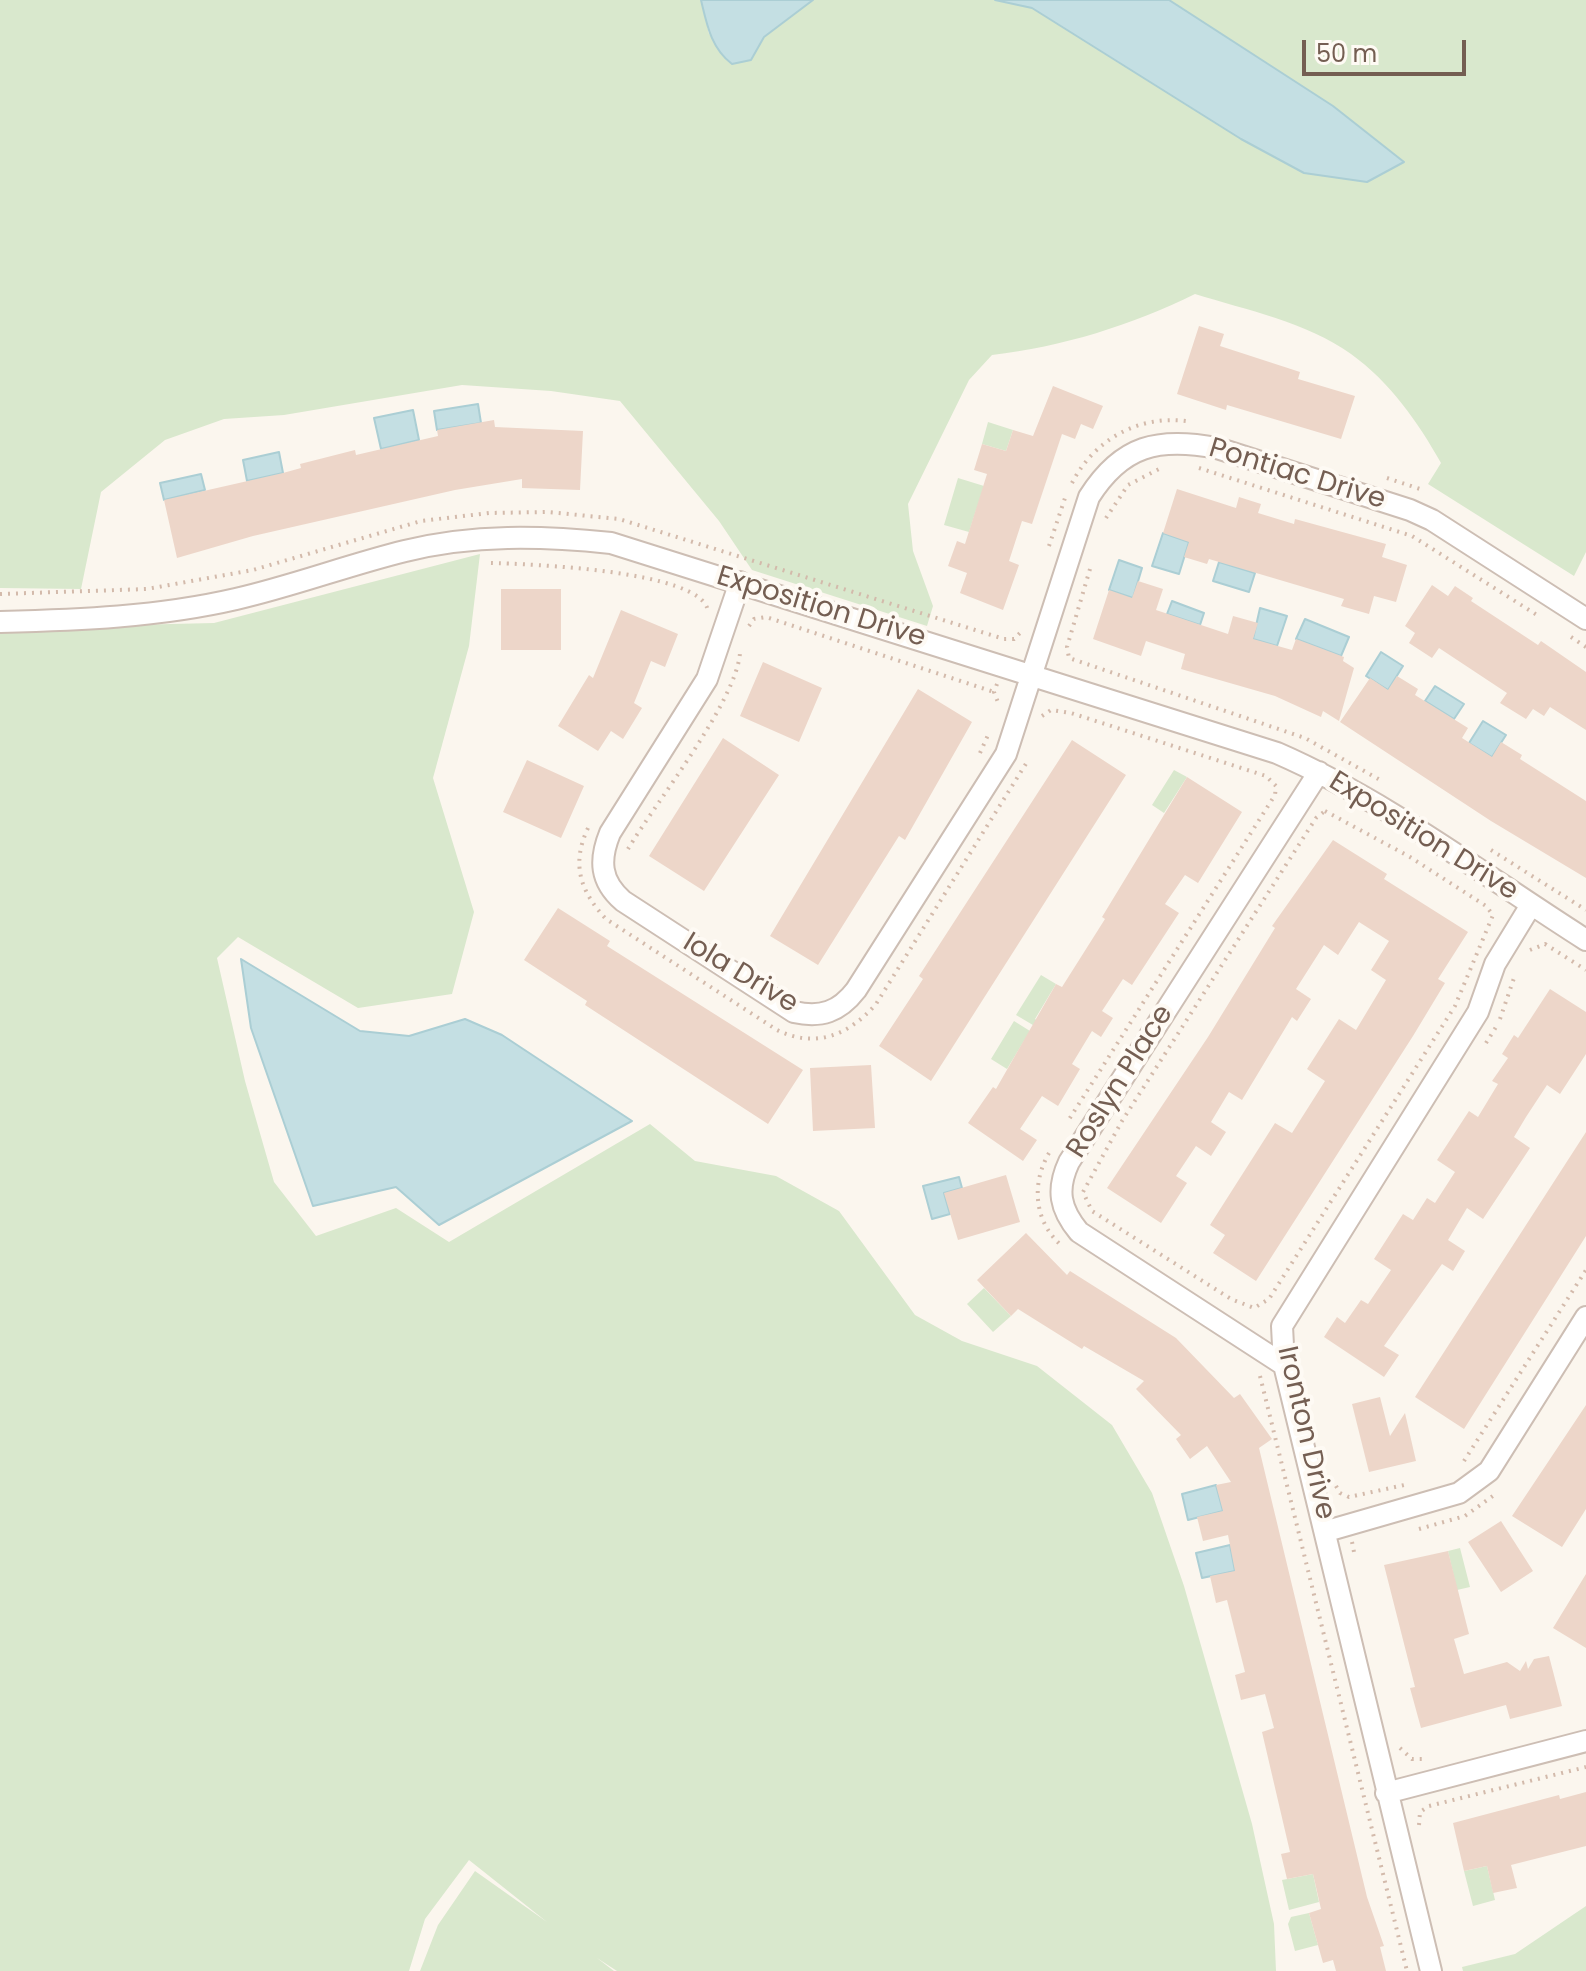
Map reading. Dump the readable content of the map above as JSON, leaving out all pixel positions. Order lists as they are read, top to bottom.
{
  "streets": {
    "street": [
      "Pontiac Drive",
      "Exposition Drive",
      "Iola Drive",
      "Roslyn Place",
      "Ironton Drive"
    ]
  },
  "crossings": [
    ["Pontiac Drive", "Exposition Drive"],
    ["Pontiac Drive", "Iola Drive"],
    ["Exposition Drive", "Iola Drive"],
    ["Exposition Drive", "Roslyn Place"],
    ["Exposition Drive", "Ironton Drive"],
    ["Roslyn Place", "Ironton Drive"]
  ],
  "scale_bar": "50 m"
}
